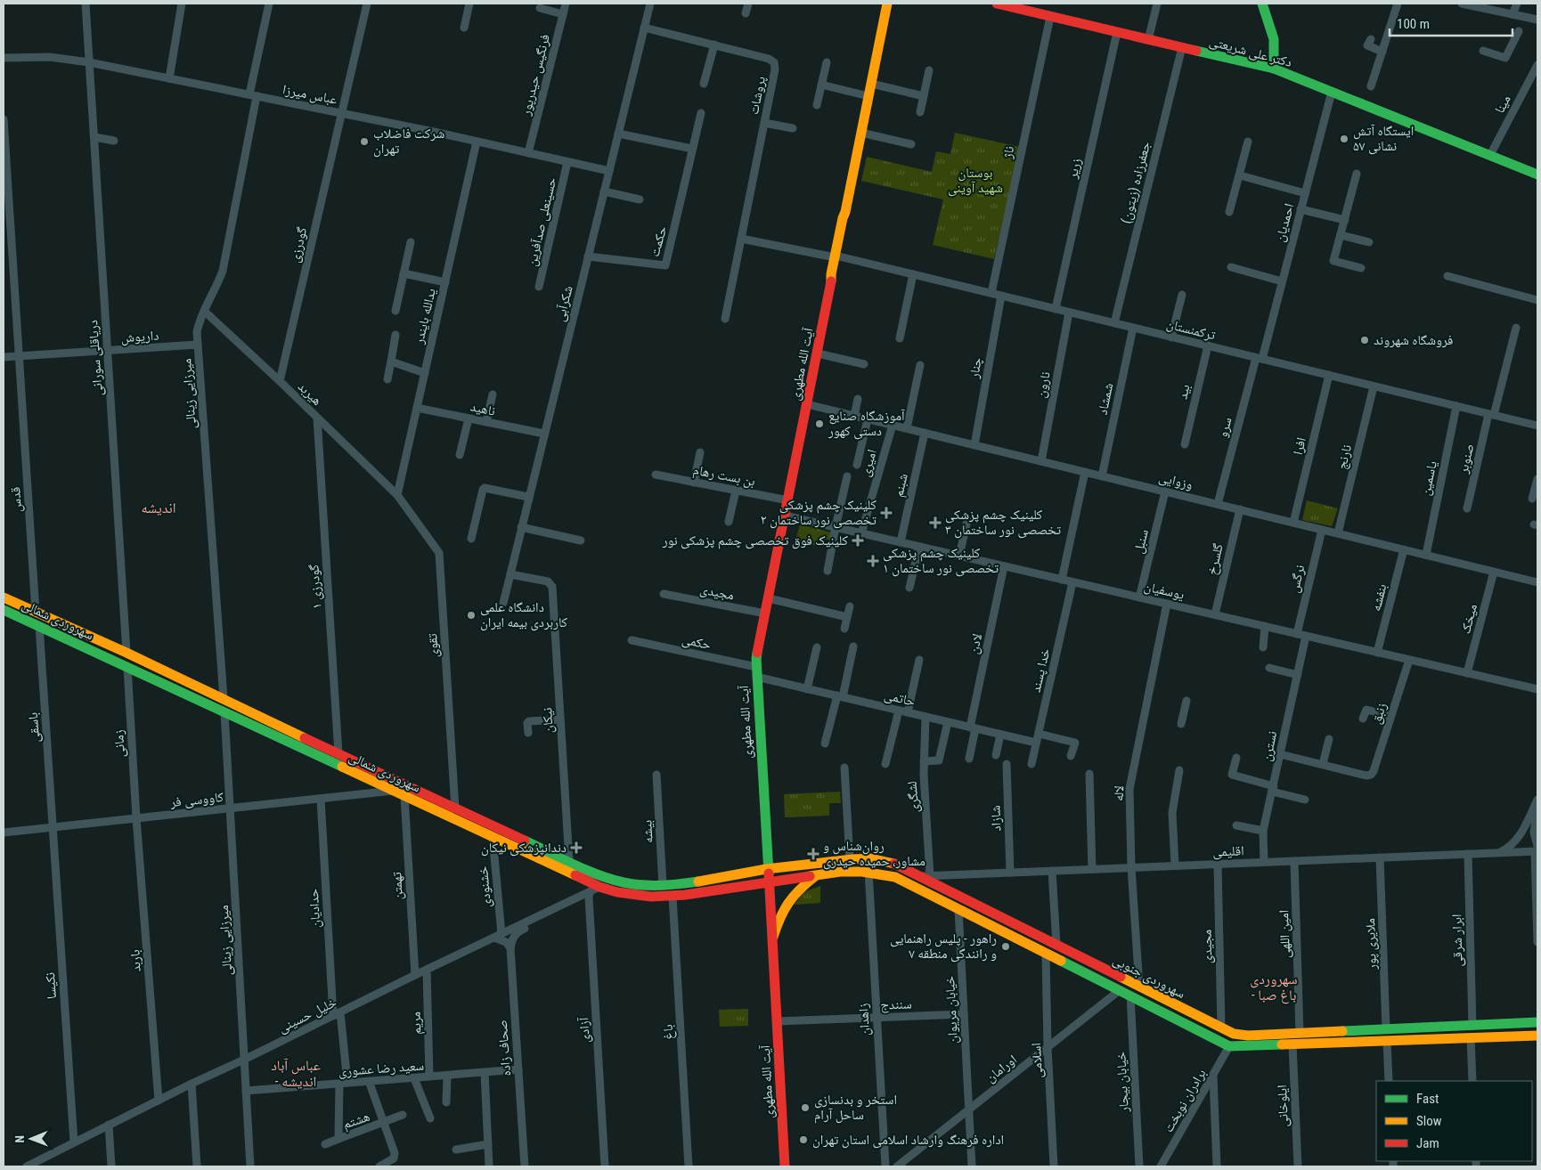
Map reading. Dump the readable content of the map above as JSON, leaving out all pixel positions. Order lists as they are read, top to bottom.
{
  "streets": {
    "main road": [
      "دکتر علی شریعتی",
      "آیت الله مطهری",
      "سهروردی شمالی",
      "سهروردی جنوبی"
    ],
    "street": [
      "فرنگیس حیدرپور",
      "عباس میرزا",
      "پروشات",
      "مینا",
      "ناژ",
      "زریر",
      "جعفرزاده (زیتون)",
      "حسینعلی صدآفرین",
      "احمدیان",
      "حکمت",
      "گودرزی",
      "شکرآبی",
      "یدالله بایندر",
      "ترکمنستان",
      "داریوش",
      "دریاقلی سورانی",
      "چنار",
      "نارون",
      "بید",
      "میرزایی زینالی",
      "هیربد",
      "شمشاد",
      "ناهید",
      "سرو",
      "افرا",
      "نارنج",
      "صنوبر",
      "امیری",
      "بن بست رهام",
      "یاسمین",
      "وزوایی",
      "شبنم",
      "قدس",
      "سنبل",
      "گلسرخ",
      "نرگس",
      "گودرزی ۱",
      "یوسفیان",
      "مجیدی",
      "بنفشه",
      "میخک",
      "حکمی",
      "لادن",
      "تقوی",
      "خدا پسند",
      "حاتمی",
      "زنبق",
      "نیکان",
      "باسقی",
      "زمانی",
      "نسترن",
      "لاله",
      "لشگری",
      "کاووسی فر",
      "شازاد",
      "بیشه",
      "اقلیمی",
      "تهمتن",
      "خشنودی",
      "حدادیان",
      "امین اللهی",
      "ابرار شرقی",
      "ملایری پور",
      "باربد",
      "نکیسا",
      "سنندج",
      "خیابان مریوان",
      "خلیل حسینی",
      "زاهدان",
      "مریم",
      "آزادی",
      "باغ",
      "صحاف زاده",
      "اسلامی",
      "سعید رضا عشوری",
      "اورامان",
      "خیابان بیجار",
      "برادران نوبخت",
      "ایلوخانی",
      "هشتم"
    ]
  },
  "crossings": [
    ["دکتر علی شریعتی", "مینا"],
    ["دکتر علی شریعتی", "ناژ"],
    ["دکتر علی شریعتی", "زریر"],
    ["دکتر علی شریعتی", "جعفرزاده (زیتون)"],
    ["دکتر علی شریعتی", "احمدیان"],
    ["فرنگیس حیدرپور", "عباس میرزا"],
    ["عباس میرزا", "حسینعلی صدآفرین"],
    ["عباس میرزا", "گودرزی"],
    ["عباس میرزا", "شکرآبی"],
    ["عباس میرزا", "یدالله بایندر"],
    ["عباس میرزا", "دریاقلی سورانی"],
    ["عباس میرزا", "میرزایی زینالی"],
    ["پروشات", "شکرآبی"],
    ["ناژ", "ترکمنستان"],
    ["زریر", "ترکمنستان"],
    ["جعفرزاده (زیتون)", "ترکمنستان"],
    ["احمدیان", "ترکمنستان"],
    ["احمدیان", "سرو"],
    ["حکمت", "شکرآبی"],
    ["گودرزی", "هیربد"],
    ["شکرآبی", "ناهید"],
    ["شکرآبی", "نیکان"],
    ["یدالله بایندر", "هیربد"],
    ["یدالله بایندر", "ناهید"],
    ["یدالله بایندر", "تقوی"],
    ["ترکمنستان", "آیت الله مطهری"],
    ["ترکمنستان", "چنار"],
    ["ترکمنستان", "نارون"],
    ["ترکمنستان", "بید"],
    ["ترکمنستان", "شمشاد"],
    ["ترکمنستان", "سرو"],
    ["ترکمنستان", "افرا"],
    ["ترکمنستان", "نارنج"],
    ["ترکمنستان", "صنوبر"],
    ["ترکمنستان", "یاسمین"],
    ["داریوش", "دریاقلی سورانی"],
    ["داریوش", "میرزایی زینالی"],
    ["داریوش", "قدس"],
    ["دریاقلی سورانی", "سهروردی شمالی"],
    ["آیت الله مطهری", "بن بست رهام"],
    ["آیت الله مطهری", "وزوایی"],
    ["آیت الله مطهری", "یوسفیان"],
    ["آیت الله مطهری", "مجیدی"],
    ["آیت الله مطهری", "سهروردی شمالی"],
    ["آیت الله مطهری", "حکمی"],
    ["آیت الله مطهری", "حاتمی"],
    ["آیت الله مطهری", "سهروردی جنوبی"],
    ["آیت الله مطهری", "سنندج"],
    ["چنار", "وزوایی"],
    ["نارون", "وزوایی"],
    ["میرزایی زینالی", "هیربد"],
    ["میرزایی زینالی", "سهروردی شمالی"],
    ["میرزایی زینالی", "کاووسی فر"],
    ["میرزایی زینالی", "خلیل حسینی"],
    ["میرزایی زینالی", "سعید رضا عشوری"],
    ["هیربد", "گودرزی ۱"],
    ["هیربد", "تقوی"],
    ["شمشاد", "وزوایی"],
    ["سرو", "وزوایی"],
    ["افرا", "وزوایی"],
    ["نارنج", "وزوایی"],
    ["امیری", "وزوایی"],
    ["امیری", "یوسفیان"],
    ["یاسمین", "وزوایی"],
    ["وزوایی", "شبنم"],
    ["وزوایی", "سنبل"],
    ["وزوایی", "گلسرخ"],
    ["وزوایی", "نرگس"],
    ["وزوایی", "بنفشه"],
    ["وزوایی", "میخک"],
    ["شبنم", "یوسفیان"],
    ["قدس", "سهروردی شمالی"],
    ["سنبل", "یوسفیان"],
    ["گلسرخ", "یوسفیان"],
    ["نرگس", "یوسفیان"],
    ["گودرزی ۱", "سهروردی شمالی"],
    ["یوسفیان", "بنفشه"],
    ["یوسفیان", "میخک"],
    ["یوسفیان", "لادن"],
    ["یوسفیان", "خدا پسند"],
    ["یوسفیان", "زنبق"],
    ["یوسفیان", "نسترن"],
    ["یوسفیان", "لاله"],
    ["مجیدی", "اقلیمی"],
    ["مجیدی", "سهروردی جنوبی"],
    ["سهروردی شمالی", "تقوی"],
    ["سهروردی شمالی", "نیکان"],
    ["سهروردی شمالی", "باسقی"],
    ["سهروردی شمالی", "زمانی"],
    ["سهروردی شمالی", "کاووسی فر"],
    ["سهروردی شمالی", "بیشه"],
    ["سهروردی شمالی", "تهمتن"],
    ["سهروردی شمالی", "خشنودی"],
    ["سهروردی شمالی", "سهروردی جنوبی"],
    ["سهروردی شمالی", "خلیل حسینی"],
    ["سهروردی شمالی", "آزادی"],
    ["سهروردی شمالی", "باغ"],
    ["حکمی", "حاتمی"],
    ["لادن", "حاتمی"],
    ["خدا پسند", "حاتمی"],
    ["حاتمی", "لشگری"],
    ["باسقی", "کاووسی فر"],
    ["باسقی", "نکیسا"],
    ["زمانی", "کاووسی فر"],
    ["زمانی", "باربد"],
    ["نسترن", "اقلیمی"],
    ["لاله", "اقلیمی"],
    ["لاله", "سهروردی جنوبی"],
    ["لشگری", "اقلیمی"],
    ["لشگری", "سهروردی جنوبی"],
    ["کاووسی فر", "حدادیان"],
    ["کاووسی فر", "باربد"],
    ["کاووسی فر", "نکیسا"],
    ["شازاد", "اقلیمی"],
    ["اقلیمی", "امین اللهی"],
    ["اقلیمی", "ابرار شرقی"],
    ["اقلیمی", "ملایری پور"],
    ["اقلیمی", "سهروردی جنوبی"],
    ["تهمتن", "خلیل حسینی"],
    ["خشنودی", "خلیل حسینی"],
    ["حدادیان", "خلیل حسینی"],
    ["حدادیان", "سعید رضا عشوری"],
    ["حدادیان", "هشتم"],
    ["امین اللهی", "سهروردی جنوبی"],
    ["ابرار شرقی", "سهروردی جنوبی"],
    ["ملایری پور", "سهروردی جنوبی"],
    ["باربد", "خلیل حسینی"],
    ["سهروردی جنوبی", "خیابان مریوان"],
    ["سهروردی جنوبی", "زاهدان"],
    ["سهروردی جنوبی", "اسلامی"],
    ["سهروردی جنوبی", "اورامان"],
    ["سهروردی جنوبی", "خیابان بیجار"],
    ["سهروردی جنوبی", "برادران نوبخت"],
    ["سهروردی جنوبی", "ایلوخانی"],
    ["نکیسا", "خلیل حسینی"],
    ["سنندج", "خیابان مریوان"],
    ["سنندج", "زاهدان"],
    ["خیابان مریوان", "اورامان"],
    ["خلیل حسینی", "مریم"],
    ["خلیل حسینی", "آزادی"],
    ["مریم", "سعید رضا عشوری"],
    ["صحاف زاده", "سعید رضا عشوری"],
    ["اسلامی", "اورامان"],
    ["سعید رضا عشوری", "هشتم"]
  ],
  "districts": ["اندیشه", "سهروردی - باغ صبا", "عباس آباد - اندیشه"],
  "parks": ["بوستان شهید آوینی"],
  "places": {
    "other": [
      "ایستگاه آتش نشانی ۵۷",
      "شرکت فاضلاب تهران",
      "فروشگاه شهروند",
      "آموزشگاه صنایع دستی کهور",
      "دانشگاه علمی کاربردی بیمه ایران",
      "راهور - پلیس راهنمایی و رانندگی منطقه ۷",
      "استخر و بدنسازی ساحل آرام",
      "اداره فرهنگ وارشاد اسلامی استان تهران"
    ],
    "health": [
      "کلینیک چشم پزشکی تخصصی نور ساختمان ۲",
      "کلینیک چشم پزشکی تخصصی نور ساختمان ۳",
      "کلینیک فوق تخصصی چشم پزشکی نور",
      "کلینیک چشم پزشکی تخصصی نور ساختمان ۱",
      "دندانپزشکی نیکان",
      "روان‌شناس و مشاور، حمیده حیدری"
    ]
  },
  "legend": ["Fast", "Slow", "Jam"],
  "scale_bar": "100 m",
  "north": "left"
}
